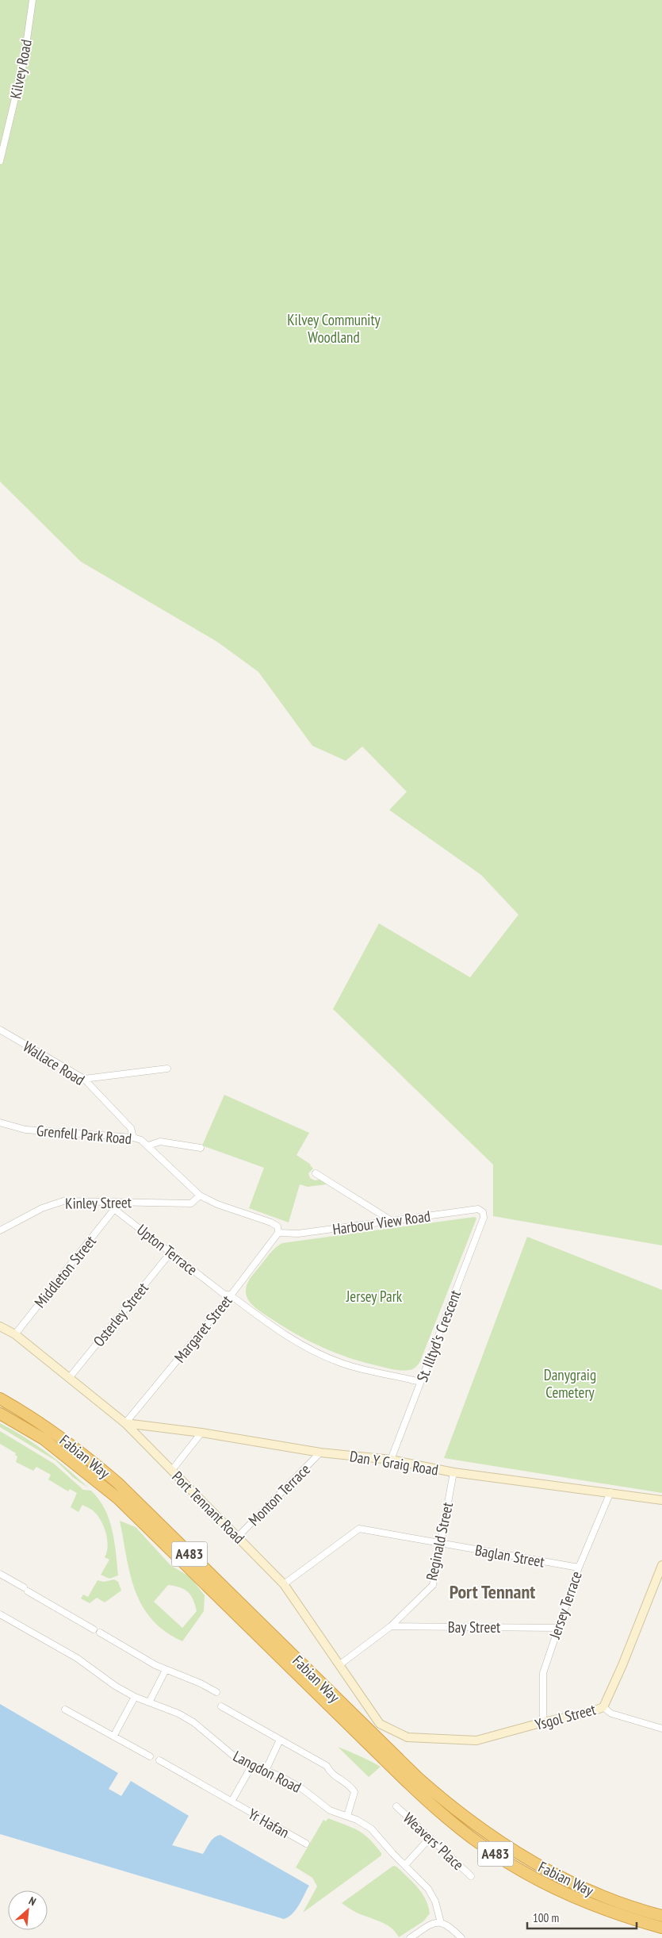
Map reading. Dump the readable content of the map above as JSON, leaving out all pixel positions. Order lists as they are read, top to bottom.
{
  "streets": {
    "highway": ["Fabian Way", "A483"],
    "street": [
      "Kilvey Road",
      "Wallace Road",
      "Grenfell Park Road",
      "Kinley Street",
      "Harbour View Road",
      "Upton Terrace",
      "Middleton Street",
      "Osterley Street",
      "Margaret Street",
      "St. Illtyd's Crescent",
      "Dan Y Graig Road",
      "Monton Terrace",
      "Port Tennant Road",
      "Reginald Street",
      "Baglan Street",
      "Jersey Terrace",
      "Bay Street",
      "Ysgol Street",
      "Langdon Road",
      "Yr Hafan",
      "Weavers' Place"
    ]
  },
  "crossings": [
    ["Wallace Road", "Grenfell Park Road"],
    ["Grenfell Park Road", "Kinley Street"],
    ["Grenfell Park Road", "Harbour View Road"],
    ["Grenfell Park Road", "Margaret Street"],
    ["Kinley Street", "Upton Terrace"],
    ["Harbour View Road", "Margaret Street"],
    ["Harbour View Road", "St. Illtyd's Crescent"],
    ["Upton Terrace", "Middleton Street"],
    ["Upton Terrace", "Osterley Street"],
    ["Upton Terrace", "Margaret Street"],
    ["Upton Terrace", "St. Illtyd's Crescent"],
    ["Middleton Street", "Port Tennant Road"],
    ["Osterley Street", "Port Tennant Road"],
    ["Margaret Street", "Dan Y Graig Road"],
    ["Margaret Street", "Port Tennant Road"],
    ["St. Illtyd's Crescent", "Dan Y Graig Road"],
    ["Dan Y Graig Road", "Monton Terrace"],
    ["Dan Y Graig Road", "Port Tennant Road"],
    ["Dan Y Graig Road", "Reginald Street"],
    ["Dan Y Graig Road", "Jersey Terrace"],
    ["Monton Terrace", "Port Tennant Road"],
    ["Port Tennant Road", "Reginald Street"],
    ["Port Tennant Road", "Baglan Street"],
    ["Port Tennant Road", "Ysgol Street"],
    ["Reginald Street", "Baglan Street"],
    ["Reginald Street", "Bay Street"],
    ["Baglan Street", "Jersey Terrace"],
    ["Jersey Terrace", "Bay Street"],
    ["Jersey Terrace", "Ysgol Street"],
    ["Langdon Road", "Yr Hafan"]
  ],
  "districts": ["Port Tennant"],
  "parks": ["Kilvey Community Woodland", "Jersey Park", "Danygraig Cemetery"],
  "scale_bar": "100 m",
  "north": "top right"
}
